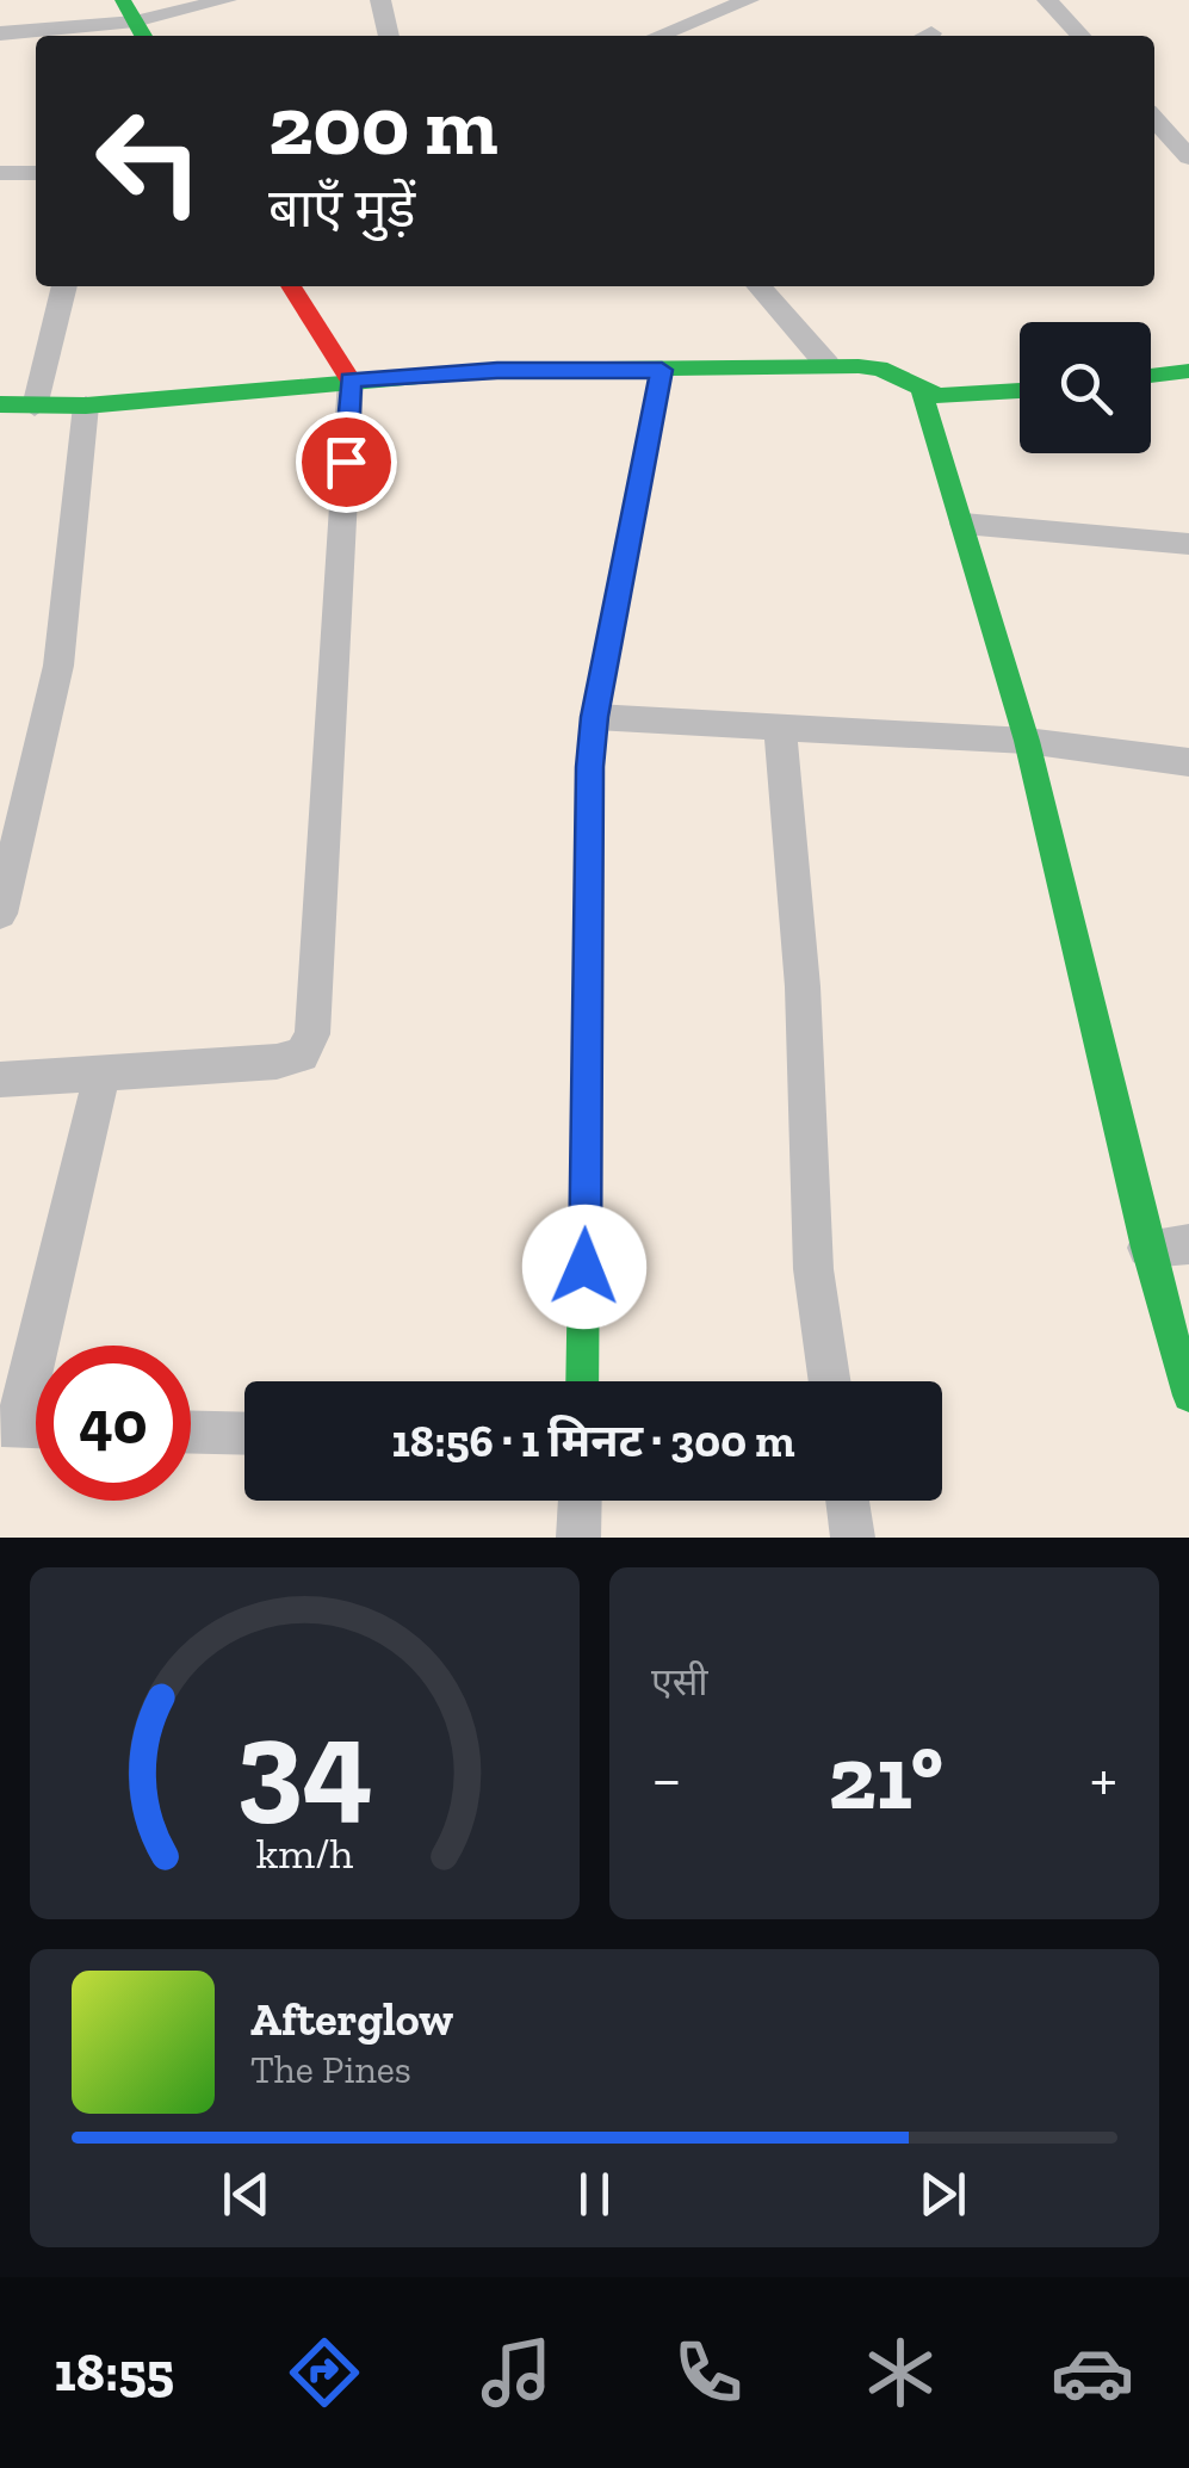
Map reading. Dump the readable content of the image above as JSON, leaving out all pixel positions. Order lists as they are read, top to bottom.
{
  "page": {
    "turn": ["200 m", "बाएँ मुड़ें"],
    "limit": "40",
    "trip": "18:56 · 1 मिनट · 300 m",
    "tile": "एसी",
    "heat": ["−", "21°", "+"],
    "song": ["Afterglow", "The Pines"],
    "tabs": "18:55",
    "gauge": ["34", "km/h"]
  }
}
